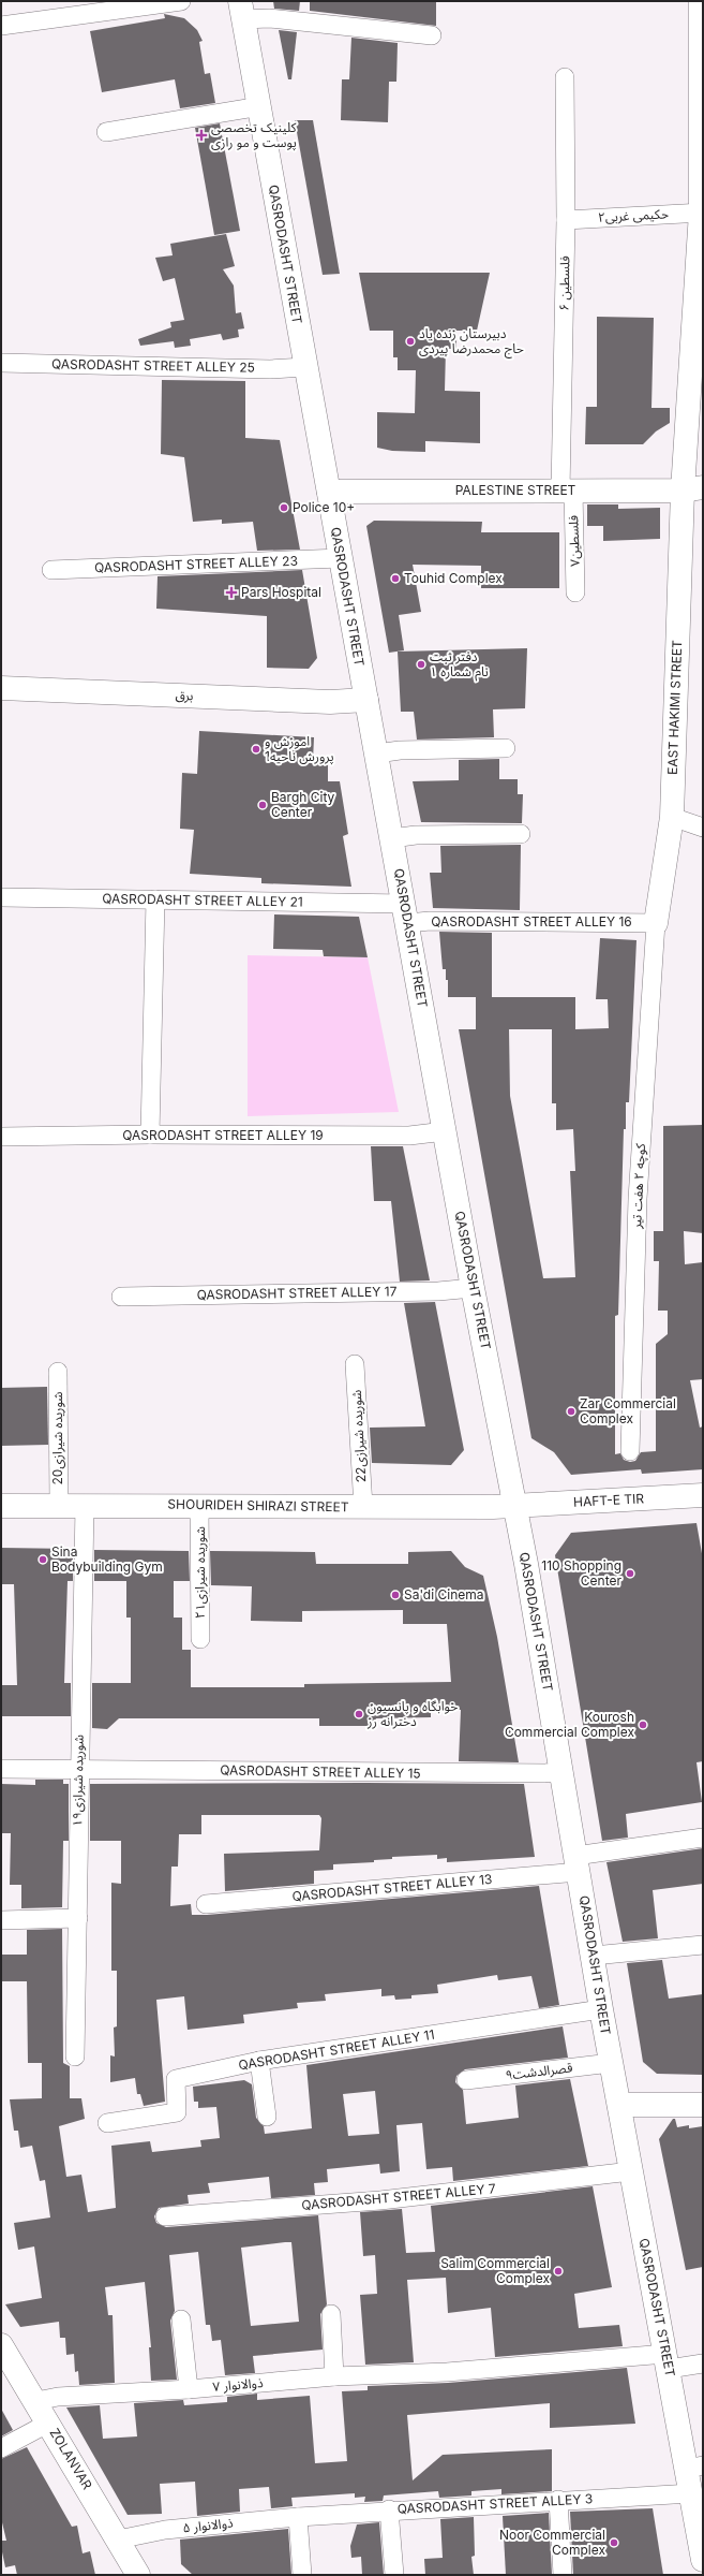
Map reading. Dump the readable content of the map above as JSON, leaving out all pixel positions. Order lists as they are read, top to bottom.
{
  "streets": {
    "main road": [
      "QASRODASHT STREET",
      "PALESTINE STREET",
      "برق",
      "EAST HAKIMI STREET",
      "HAFT-E TIR",
      "SHOURIDEH SHIRAZI STREET",
      "ZOLANVAR"
    ],
    "street": [
      "حکیمی غربی۲",
      "فلسطین ۶",
      "QASRODASHT STREET ALLEY 25",
      "۷فلسطین",
      "QASRODASHT STREET ALLEY 23",
      "QASRODASHT STREET ALLEY 21",
      "QASRODASHT STREET ALLEY 16",
      "QASRODASHT STREET ALLEY 19",
      "کوچه ۲ هفت تیر",
      "QASRODASHT STREET ALLEY 17",
      "22شوریده شیرازی",
      "20شوریده شیرازی",
      "شوریده شیرازی۲۱",
      "QASRODASHT STREET ALLEY 15",
      "شوریده شیرازی۱۹",
      "QASRODASHT STREET ALLEY 13",
      "QASRODASHT STREET ALLEY 11",
      "قصرالدشت۹",
      "QASRODASHT STREET ALLEY 7",
      "ذوالانوار ۷",
      "QASRODASHT STREET ALLEY 3",
      "ذوالانوار ۵"
    ]
  },
  "crossings": [
    ["حکیمی غربی۲", "فلسطین ۶"],
    ["حکیمی غربی۲", "EAST HAKIMI STREET"],
    ["QASRODASHT STREET", "QASRODASHT STREET ALLEY 25"],
    ["QASRODASHT STREET", "PALESTINE STREET"],
    ["QASRODASHT STREET", "QASRODASHT STREET ALLEY 23"],
    ["QASRODASHT STREET", "برق"],
    ["QASRODASHT STREET", "QASRODASHT STREET ALLEY 21"],
    ["QASRODASHT STREET", "QASRODASHT STREET ALLEY 16"],
    ["QASRODASHT STREET", "QASRODASHT STREET ALLEY 19"],
    ["QASRODASHT STREET", "QASRODASHT STREET ALLEY 17"],
    ["QASRODASHT STREET", "HAFT-E TIR"],
    ["QASRODASHT STREET", "SHOURIDEH SHIRAZI STREET"],
    ["QASRODASHT STREET", "QASRODASHT STREET ALLEY 15"],
    ["QASRODASHT STREET", "QASRODASHT STREET ALLEY 13"],
    ["QASRODASHT STREET", "QASRODASHT STREET ALLEY 11"],
    ["QASRODASHT STREET", "قصرالدشت۹"],
    ["QASRODASHT STREET", "QASRODASHT STREET ALLEY 7"],
    ["QASRODASHT STREET", "ذوالانوار ۷"],
    ["QASRODASHT STREET", "QASRODASHT STREET ALLEY 3"],
    ["فلسطین ۶", "PALESTINE STREET"],
    ["فلسطین ۶", "۷فلسطین"],
    ["PALESTINE STREET", "۷فلسطین"],
    ["PALESTINE STREET", "EAST HAKIMI STREET"],
    ["EAST HAKIMI STREET", "QASRODASHT STREET ALLEY 16"],
    ["EAST HAKIMI STREET", "کوچه ۲ هفت تیر"],
    ["QASRODASHT STREET ALLEY 21", "QASRODASHT STREET ALLEY 16"],
    ["QASRODASHT STREET ALLEY 16", "کوچه ۲ هفت تیر"],
    ["22شوریده شیرازی", "SHOURIDEH SHIRAZI STREET"],
    ["20شوریده شیرازی", "SHOURIDEH SHIRAZI STREET"],
    ["HAFT-E TIR", "SHOURIDEH SHIRAZI STREET"],
    ["SHOURIDEH SHIRAZI STREET", "شوریده شیرازی۲۱"],
    ["SHOURIDEH SHIRAZI STREET", "شوریده شیرازی۱۹"],
    ["QASRODASHT STREET ALLEY 15", "شوریده شیرازی۱۹"],
    ["ذوالانوار ۷", "ZOLANVAR"],
    ["ZOLANVAR", "ذوالانوار ۵"],
    ["QASRODASHT STREET ALLEY 3", "ذوالانوار ۵"]
  ],
  "places": {
    "health": ["کلینیک تخصصی پوست و مو رازی", "Pars Hospital"],
    "other": [
      "دبیرستان زنده یاد حاج محمدرضا پیردی",
      "Police 10+",
      "Touhid Complex",
      "دفتر ثبت نام شماره ١",
      "اموزش و پرورش ناحیه1",
      "Bargh City Center",
      "Zar Commercial Complex",
      "Sina Bodybuilding Gym",
      "110 Shopping Center",
      "Sa'di Cinema",
      "خوابگاه و پانسیون دخترانه رز",
      "Kourosh Commercial Complex",
      "Salim Commercial Complex",
      "Noor Commercial Complex"
    ]
  }
}
